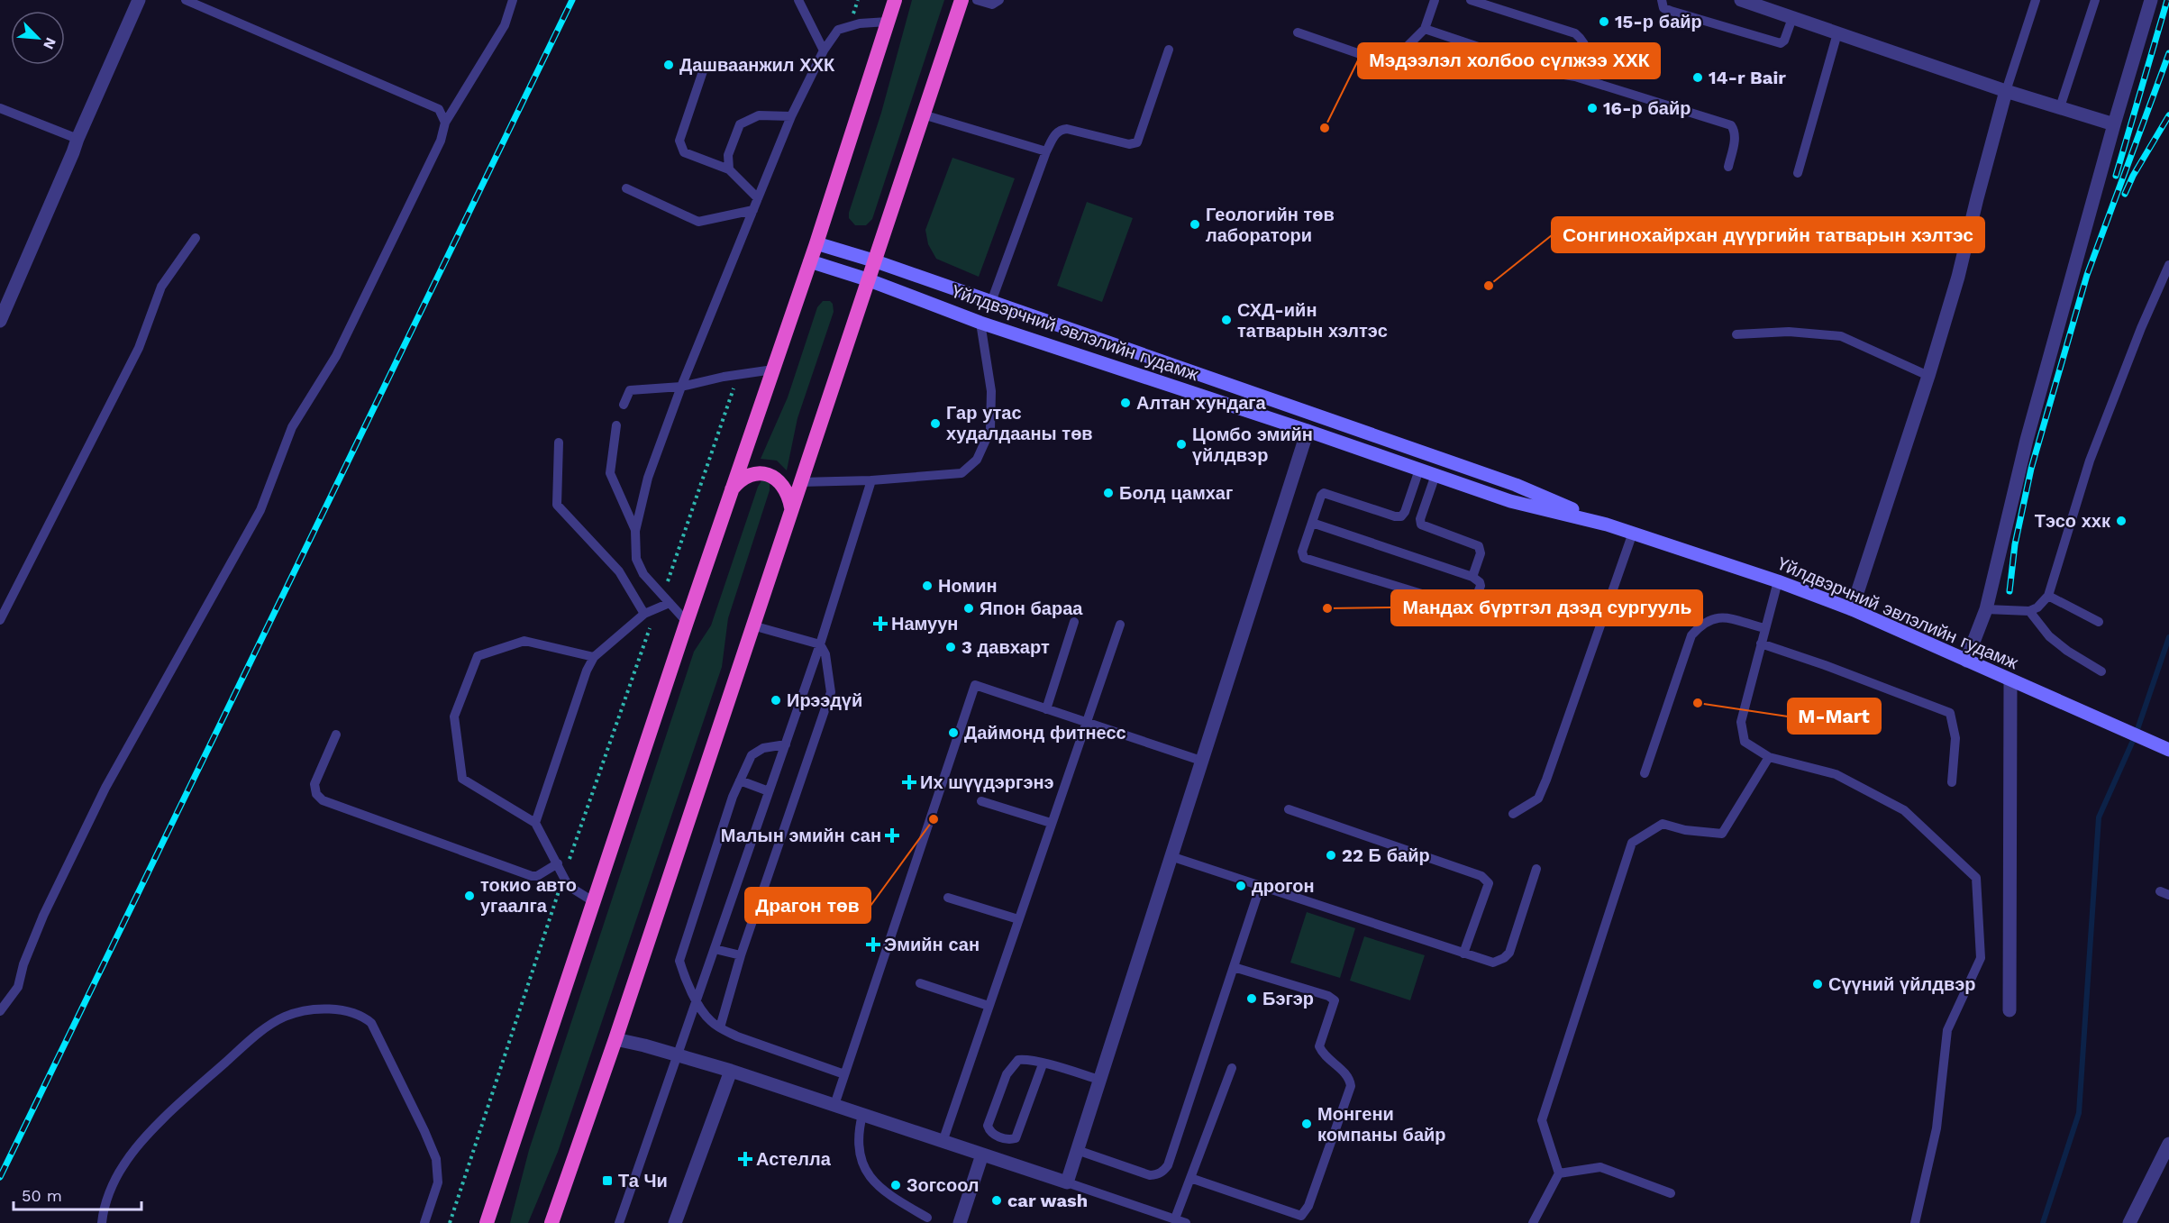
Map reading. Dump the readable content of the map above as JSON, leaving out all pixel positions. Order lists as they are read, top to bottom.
{
  "streets": {
    "main road": ["Үйлдвэрчний эвлэлийн гудамж"]
  },
  "places": {
    "other": [
      "15-р байр",
      "Дашваанжил ХХК",
      "14-r Bair",
      "16-р байр",
      "Мэдээлэл холбоо сүлжээ ХХК",
      "Геологийн төв лаборатори",
      "Сонгинохайрхан дүүргийн татварын хэлтэс",
      "СХД-ийн татварын хэлтэс",
      "Алтан хундага",
      "Гар утас худалдааны төв",
      "Цомбо эмийн үйлдвэр",
      "Болд цамхаг",
      "Тэсо ххк",
      "Номин",
      "Япон бараа",
      "Мандах бүртгэл дээд сургууль",
      "3 давхарт",
      "Ирээдүй",
      "M-Mart",
      "Даймонд фитнесс",
      "Драгон төв",
      "22 Б байр",
      "дрогон",
      "токио авто угаалга",
      "Сүүний үйлдвэр",
      "Бэгэр",
      "Монгени компаны байр",
      "Зогсоол",
      "car wash"
    ],
    "health": [
      "Намуун",
      "Их шүүдэргэнэ",
      "Малын эмийн сан",
      "Эмийн сан",
      "Астелла"
    ],
    "transit": ["Та Чи"]
  },
  "scale_bar": "50 m",
  "north": "bottom right"
}
